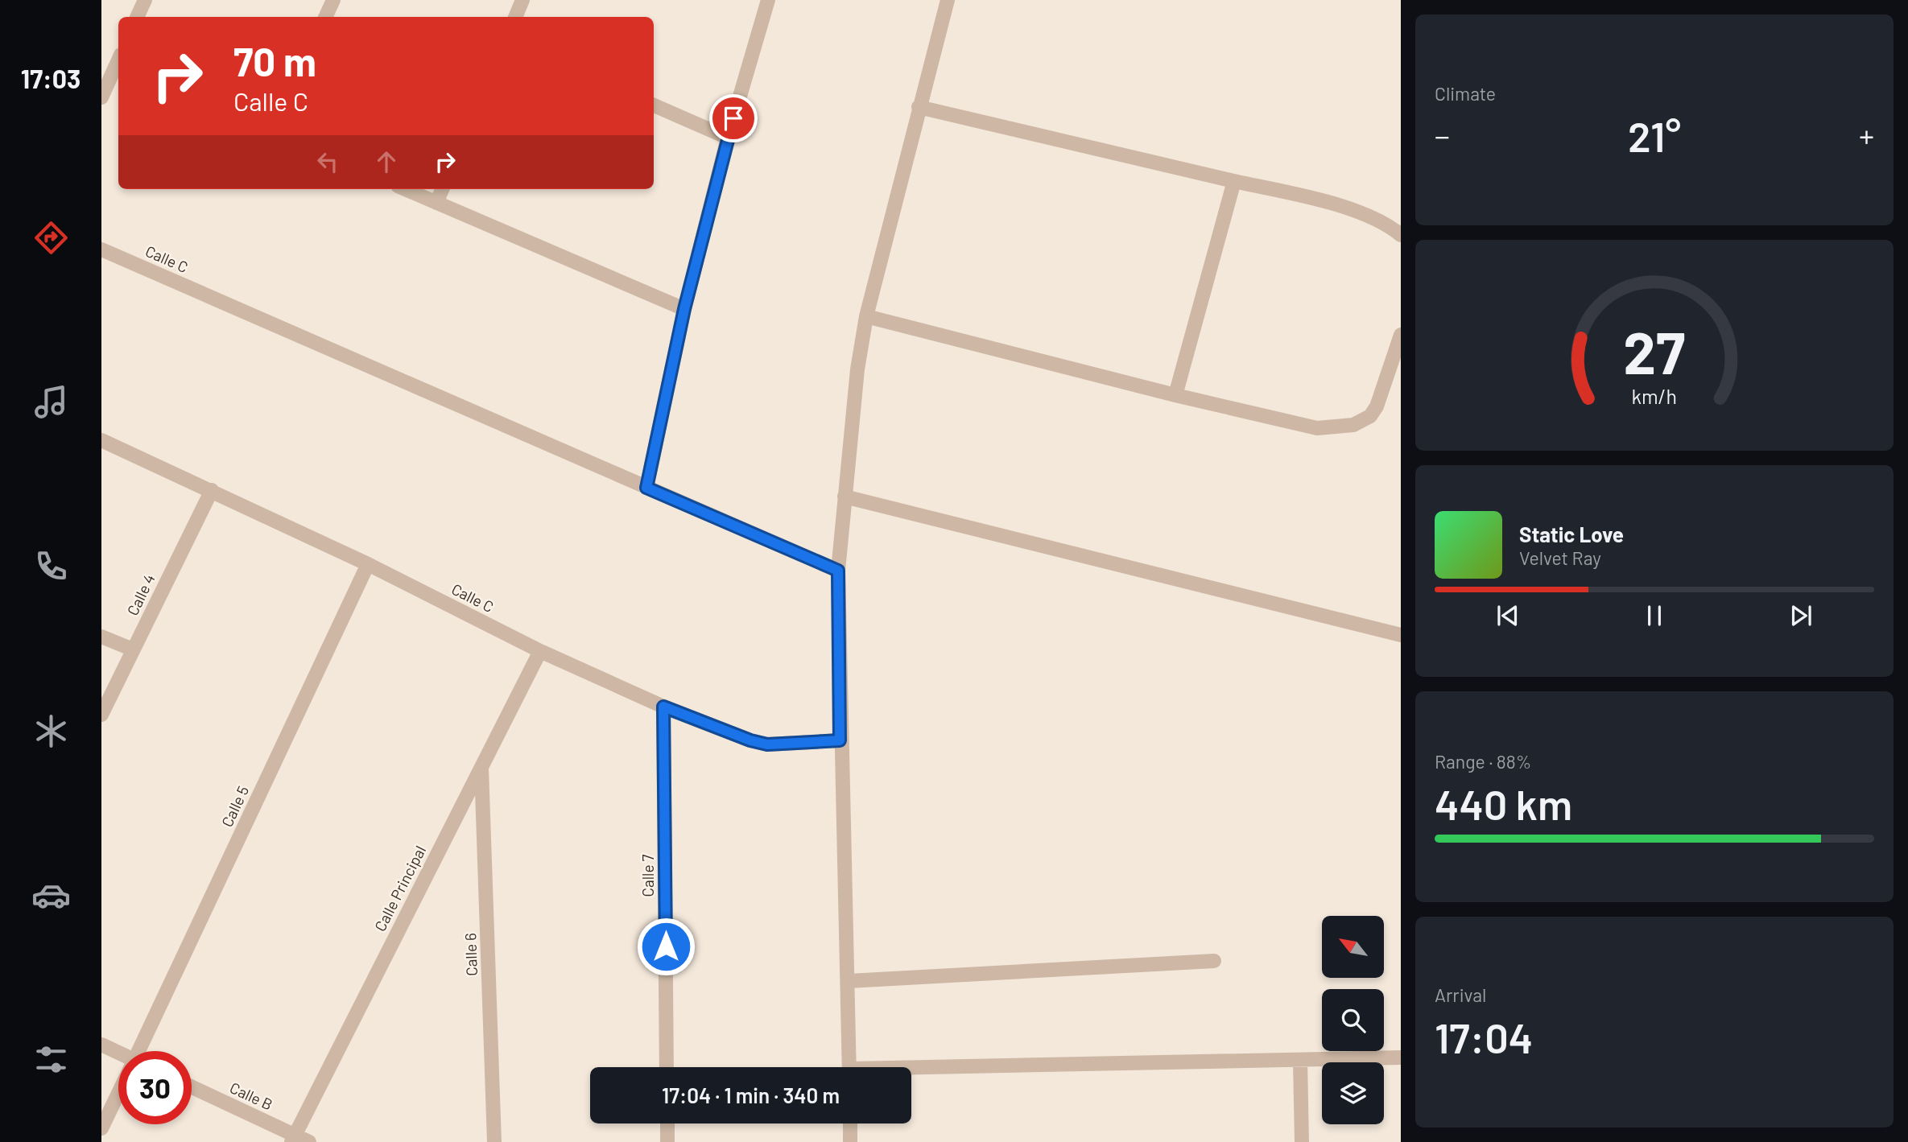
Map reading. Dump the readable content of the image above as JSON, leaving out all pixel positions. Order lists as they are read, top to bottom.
{
  "streets": {
    "street": [
      "Calle C",
      "Calle 4",
      "Calle 5",
      "Calle 7",
      "Calle Principal",
      "Calle 6",
      "Calle B"
    ]
  },
  "crossings": [
    ["Calle C", "Calle 4"],
    ["Calle C", "Calle 5"],
    ["Calle C", "Calle 7"],
    ["Calle C", "Calle Principal"],
    ["Calle Principal", "Calle 6"],
    ["Calle Principal", "Calle B"]
  ],
  "north": "top left",
  "page": {
    "tabs": "17:03",
    "tile": [
      "Climate",
      ["Range · 88%", "440 km"],
      ["Arrival", "17:04"]
    ],
    "turn": ["70 m", "Calle C"],
    "heat": ["−", "21°", "+"],
    "song": ["Static Love", "Velvet Ray"],
    "limit": "30",
    "trip": "17:04 · 1 min · 340 m",
    "gauge": ["27", "km/h"]
  }
}
